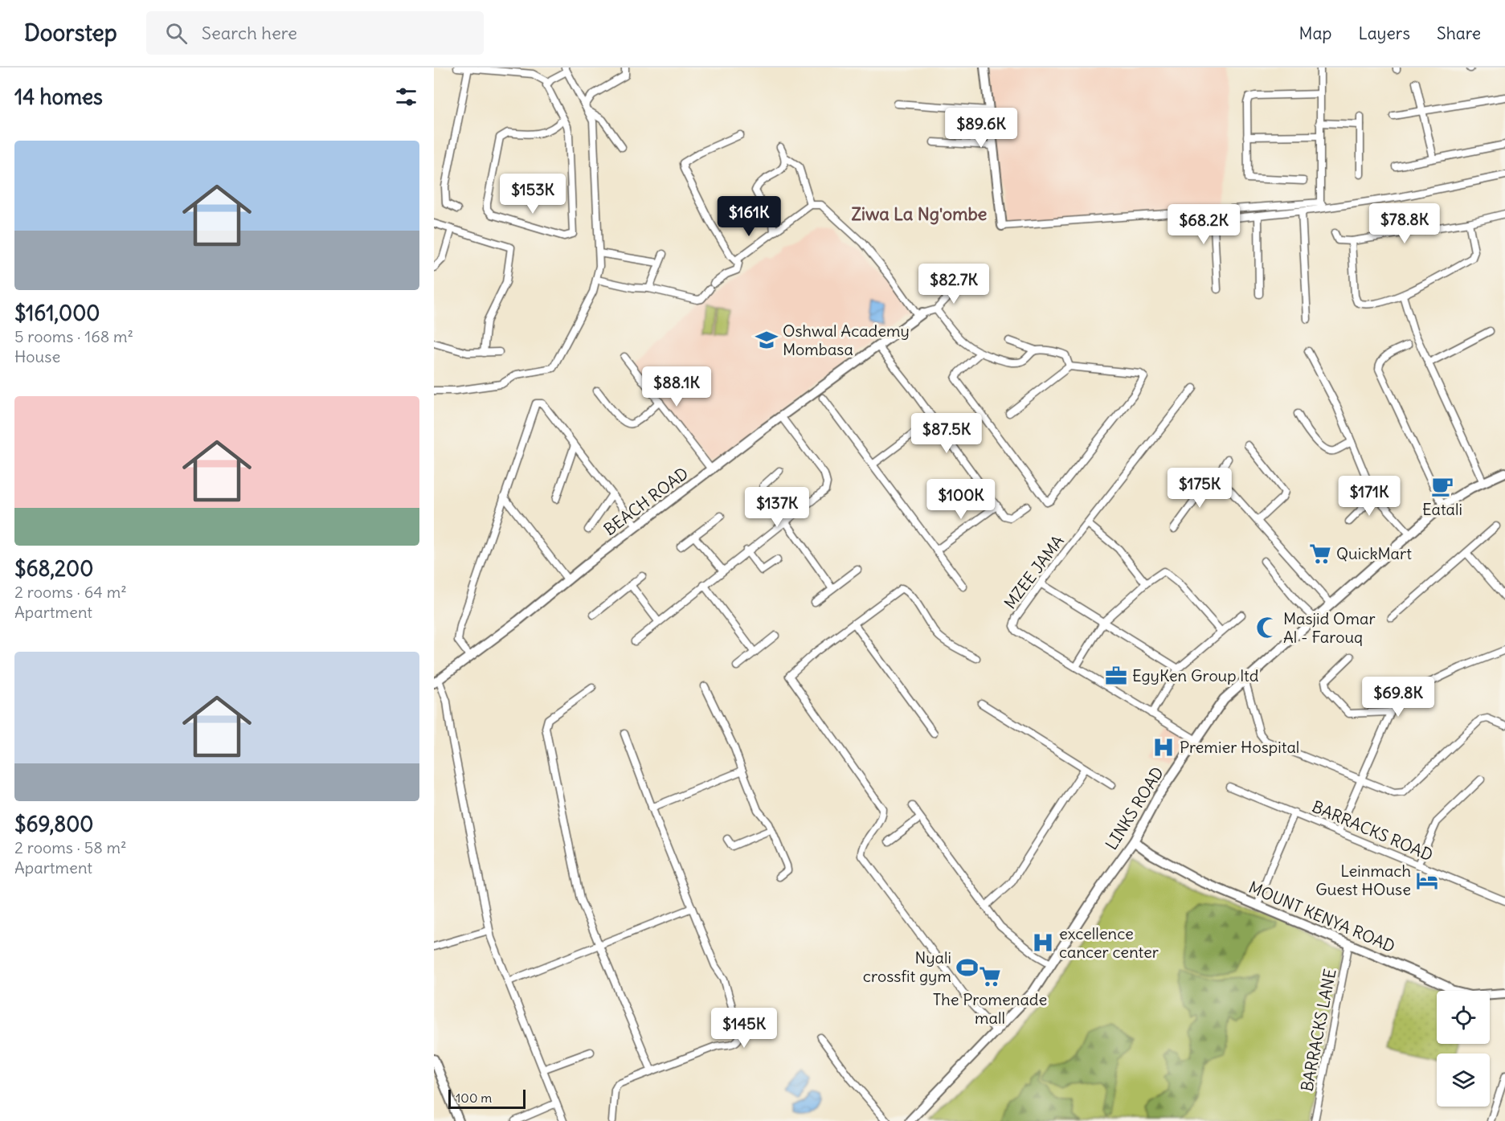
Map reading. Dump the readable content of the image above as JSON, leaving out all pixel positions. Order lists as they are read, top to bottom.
{
  "streets": {
    "main road": ["BEACH ROAD", "LINKS ROAD", "MOUNT KENYA ROAD"],
    "street": ["MZEE JAMA", "BARRACKS ROAD", "BARRACKS LANE"]
  },
  "crossings": [
    ["MZEE JAMA", "LINKS ROAD"],
    ["LINKS ROAD", "MOUNT KENYA ROAD"],
    ["MOUNT KENYA ROAD", "BARRACKS LANE"]
  ],
  "districts": ["Ziwa La Ng'ombe"],
  "places": {
    "school or university": ["Oshwal Academy Mombasa"],
    "cafe": ["Eatali"],
    "supermarket": ["QuickMart", "The Promenade mall"],
    "mosque": ["Masjid Omar Al - Farouq"],
    "office": ["EgyKen Group ltd"],
    "hospital": ["Premier Hospital", "excellence cancer center"],
    "hotel": ["Leinmach Guest HOuse"],
    "sports": ["Nyali crossfit gym"]
  },
  "scale_bar": "100 m",
  "page": {
    "header": "Doorstep",
    "search": "Search here",
    "nav": ["Map", "Layers", "Share"],
    "heading": "14 homes",
    "price": [
      "$89.6K",
      "$153K",
      "$161K",
      "$78.8K",
      "$68.2K",
      "$82.7K",
      "$88.1K",
      "$87.5K",
      "$175K",
      "$171K",
      "$100K",
      "$137K",
      "$69.8K",
      "$145K"
    ],
    "list": [
      {
        "name": "$161,000",
        "note": "5 rooms · 168 m² · House"
      },
      {
        "name": "$68,200",
        "note": "2 rooms · 64 m² · Apartment"
      },
      {
        "name": "$69,800",
        "note": "2 rooms · 58 m² · Apartment"
      }
    ],
    "scale": "100 m"
  }
}
